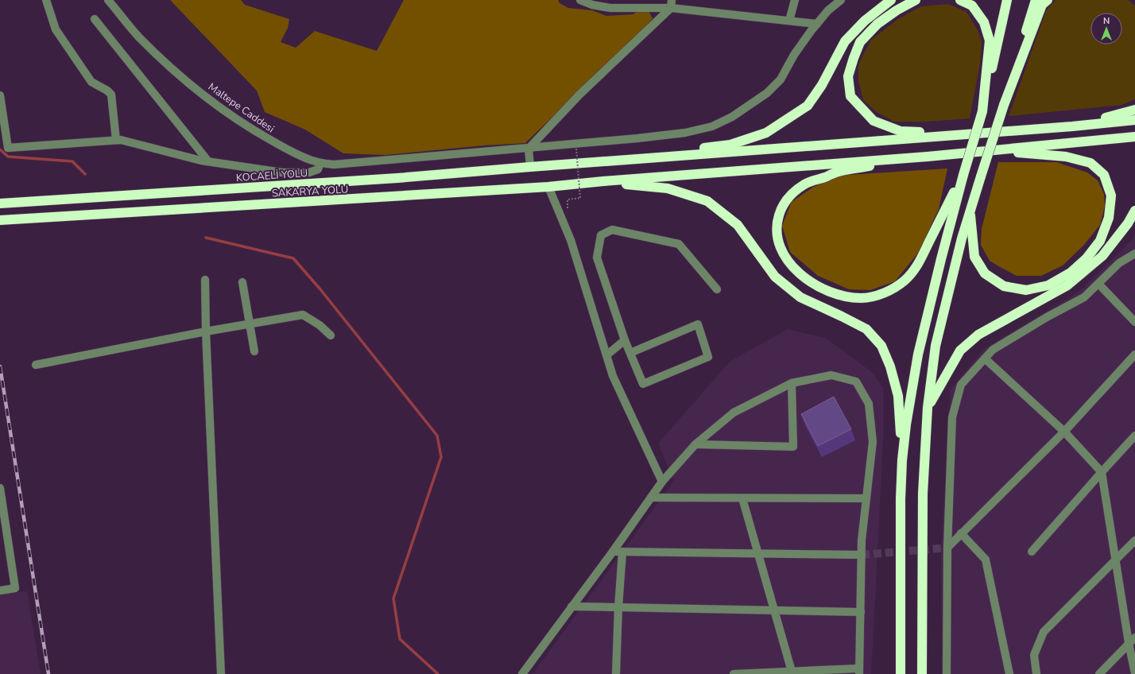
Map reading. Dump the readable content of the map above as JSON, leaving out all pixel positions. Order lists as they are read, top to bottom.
{
  "streets": {
    "highway": ["KOCAELİ YOLU", "SAKARYA YOLU"],
    "street": ["Maltepe Caddesi"]
  },
  "north": "top"
}
